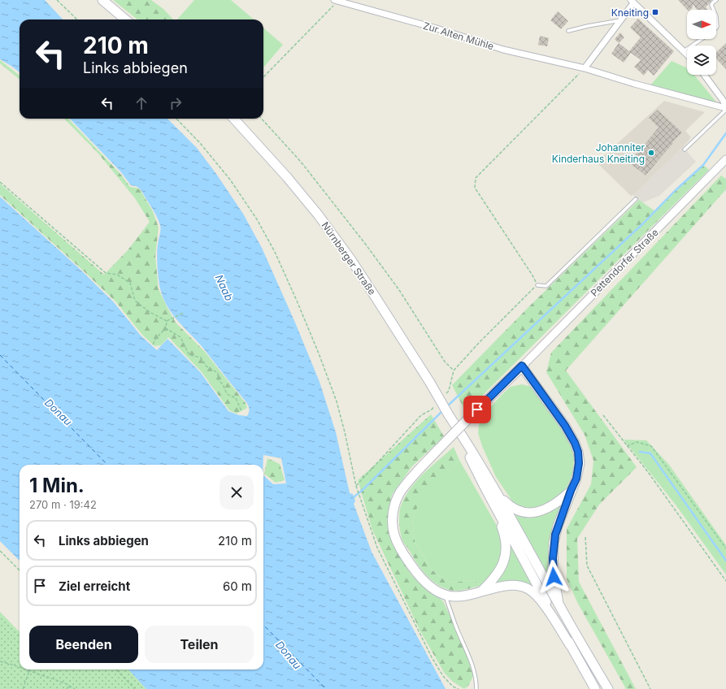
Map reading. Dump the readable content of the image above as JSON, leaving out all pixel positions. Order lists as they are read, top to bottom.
{
  "streets": {
    "main road": ["Nürnberger Straße"],
    "street": ["Zur Alten Mühle", "Pettendorfer Straße"]
  },
  "water": ["Naab", "Donau"],
  "places": {
    "transit": ["Kneiting"],
    "other": ["Johanniter Kinderhaus Kneiting"]
  },
  "north": "right",
  "page": {
    "turn": ["210 m", "Links abbiegen"],
    "heading": ["1 Min.", "270 m · 19:42"],
    "list": [
      {
        "name": "Links abbiegen",
        "value": "210 m"
      },
      {
        "name": "Ziel erreicht",
        "value": "60 m"
      }
    ],
    "buttons": ["Beenden", "Teilen"]
  }
}
